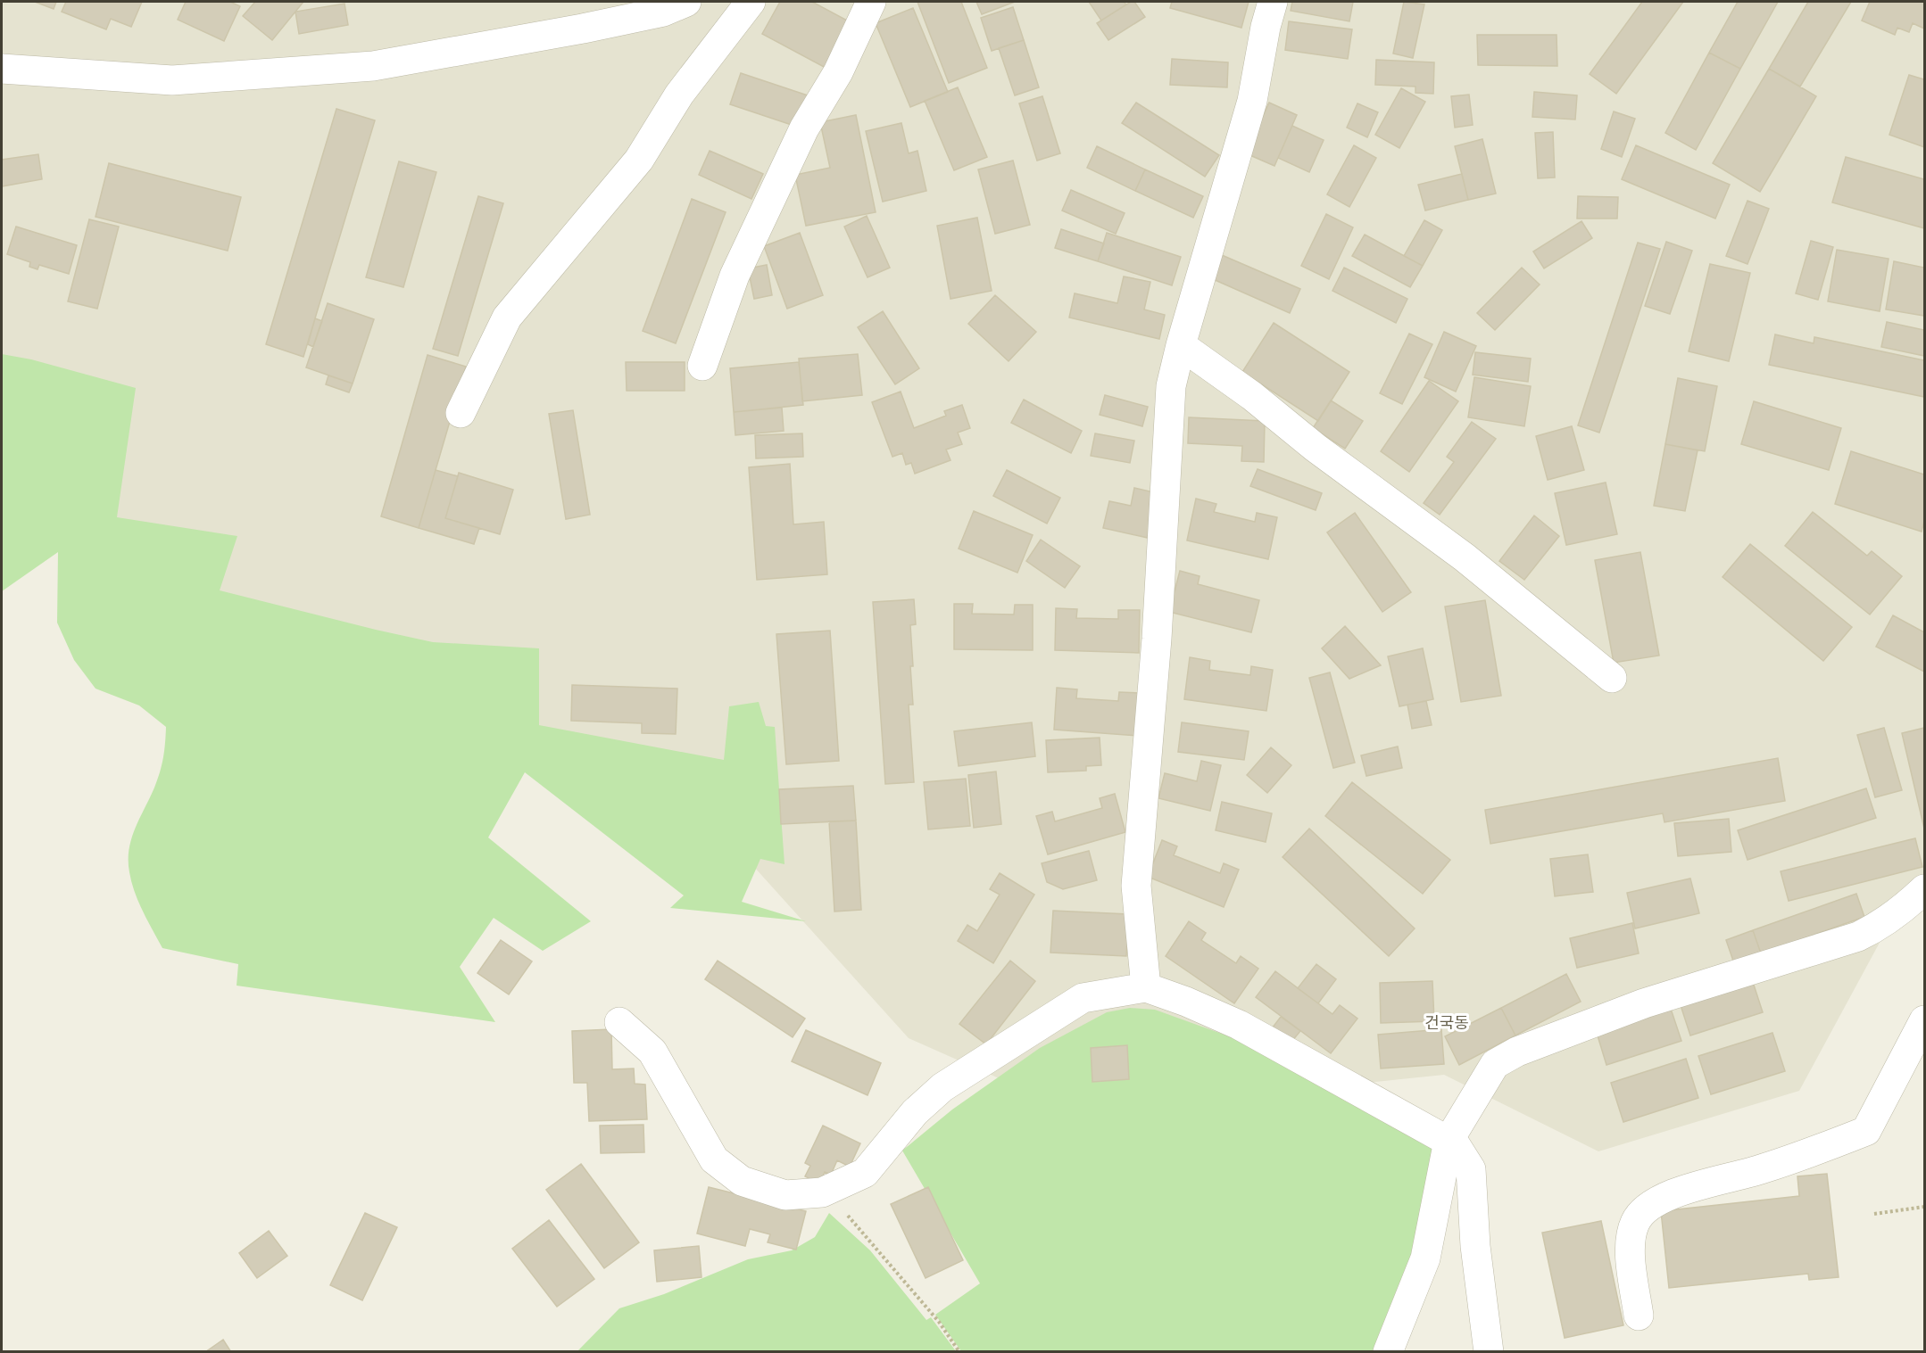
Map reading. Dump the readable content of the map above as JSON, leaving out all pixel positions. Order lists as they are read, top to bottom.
{
  "districts": ["건국동"]
}
